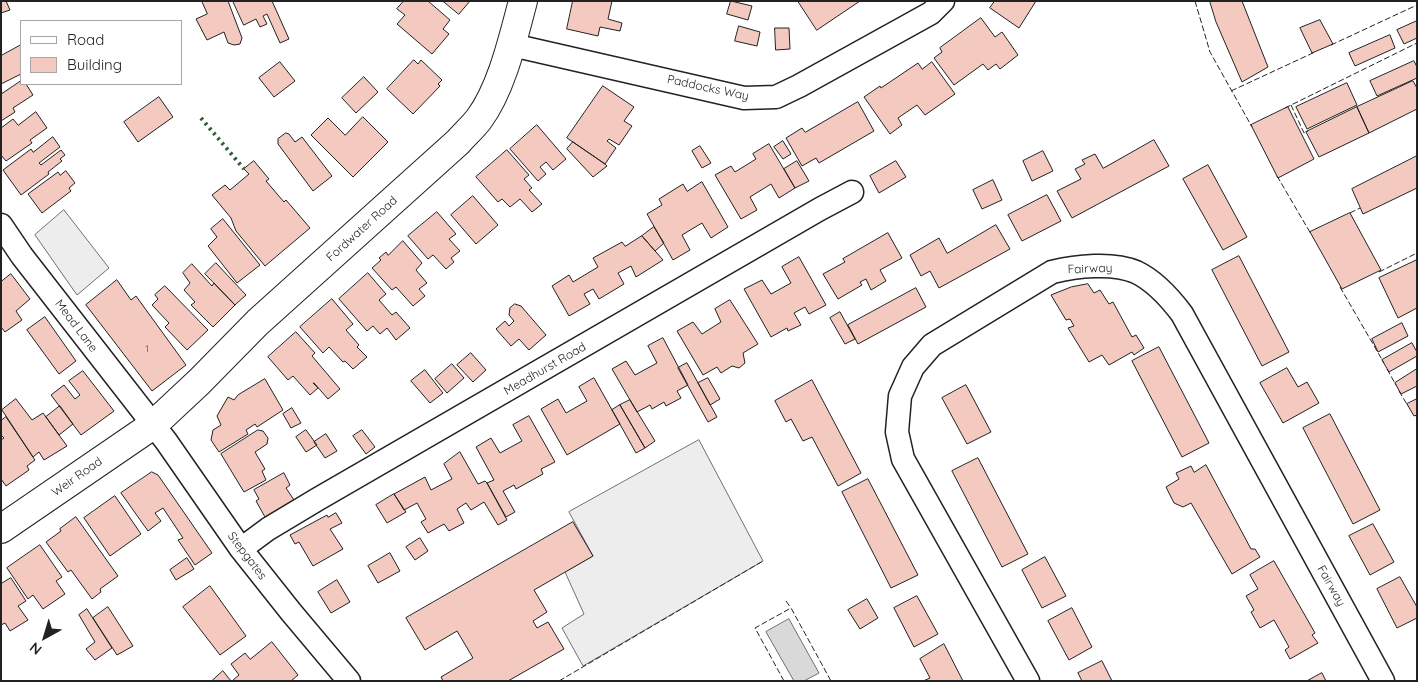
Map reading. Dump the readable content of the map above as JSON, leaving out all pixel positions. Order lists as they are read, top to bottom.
{
  "streets": {
    "main road": ["Fordwater Road", "Weir Road"],
    "street": [
      "Paddocks Way",
      "Fairway",
      "Mead Lane",
      "Meadhurst Road",
      "Stepgates"
    ]
  },
  "crossings": [
    ["Paddocks Way", "Fordwater Road"],
    ["Fordwater Road", "Mead Lane"],
    ["Fordwater Road", "Weir Road"],
    ["Fordwater Road", "Stepgates"],
    ["Mead Lane", "Weir Road"],
    ["Mead Lane", "Stepgates"],
    ["Meadhurst Road", "Stepgates"],
    ["Weir Road", "Stepgates"]
  ],
  "house_numbers": ["1"],
  "legend": ["Road", "Building"],
  "north": "bottom left"
}
